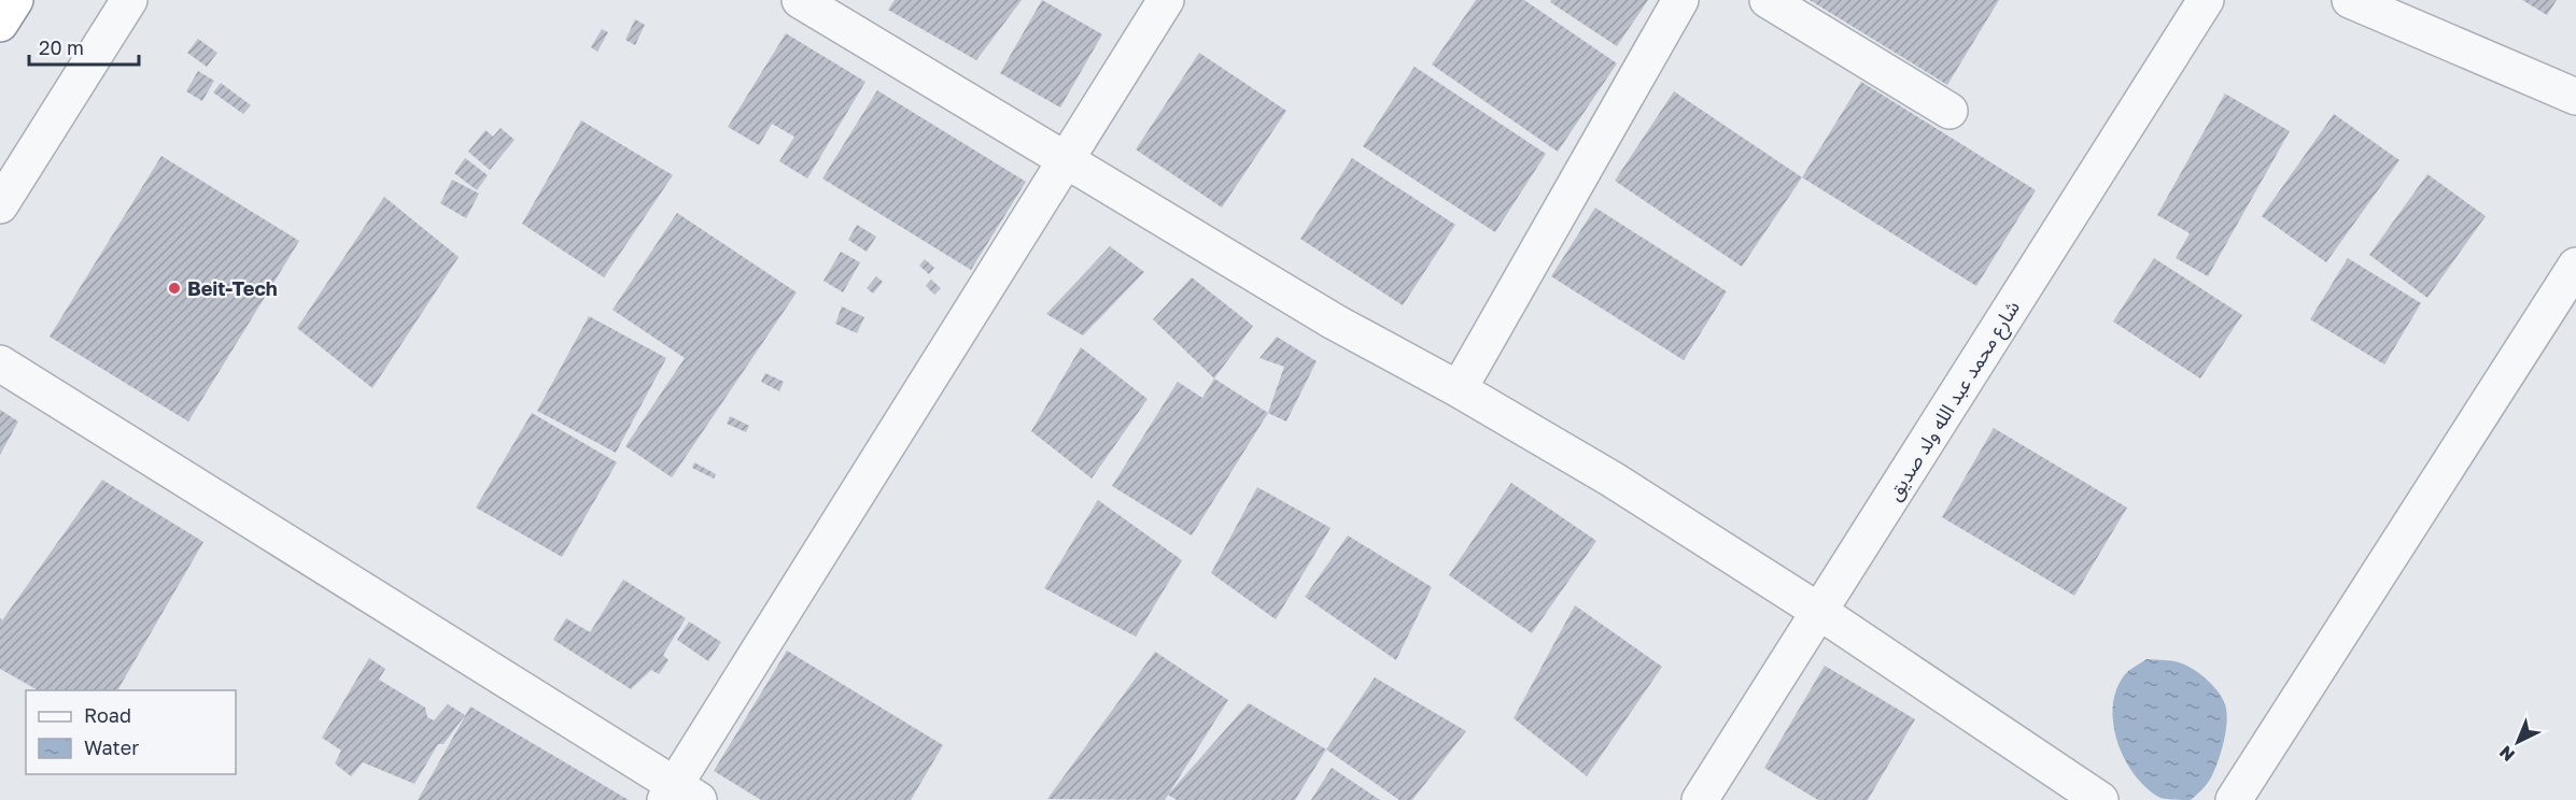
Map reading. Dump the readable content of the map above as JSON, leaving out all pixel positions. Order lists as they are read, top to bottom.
{
  "streets": {
    "street": ["شارع محمد عبد الله ولد صديق"]
  },
  "places": ["Beit-Tech"],
  "legend": ["Road", "Water"],
  "scale_bar": "20 m",
  "north": "bottom left"
}
